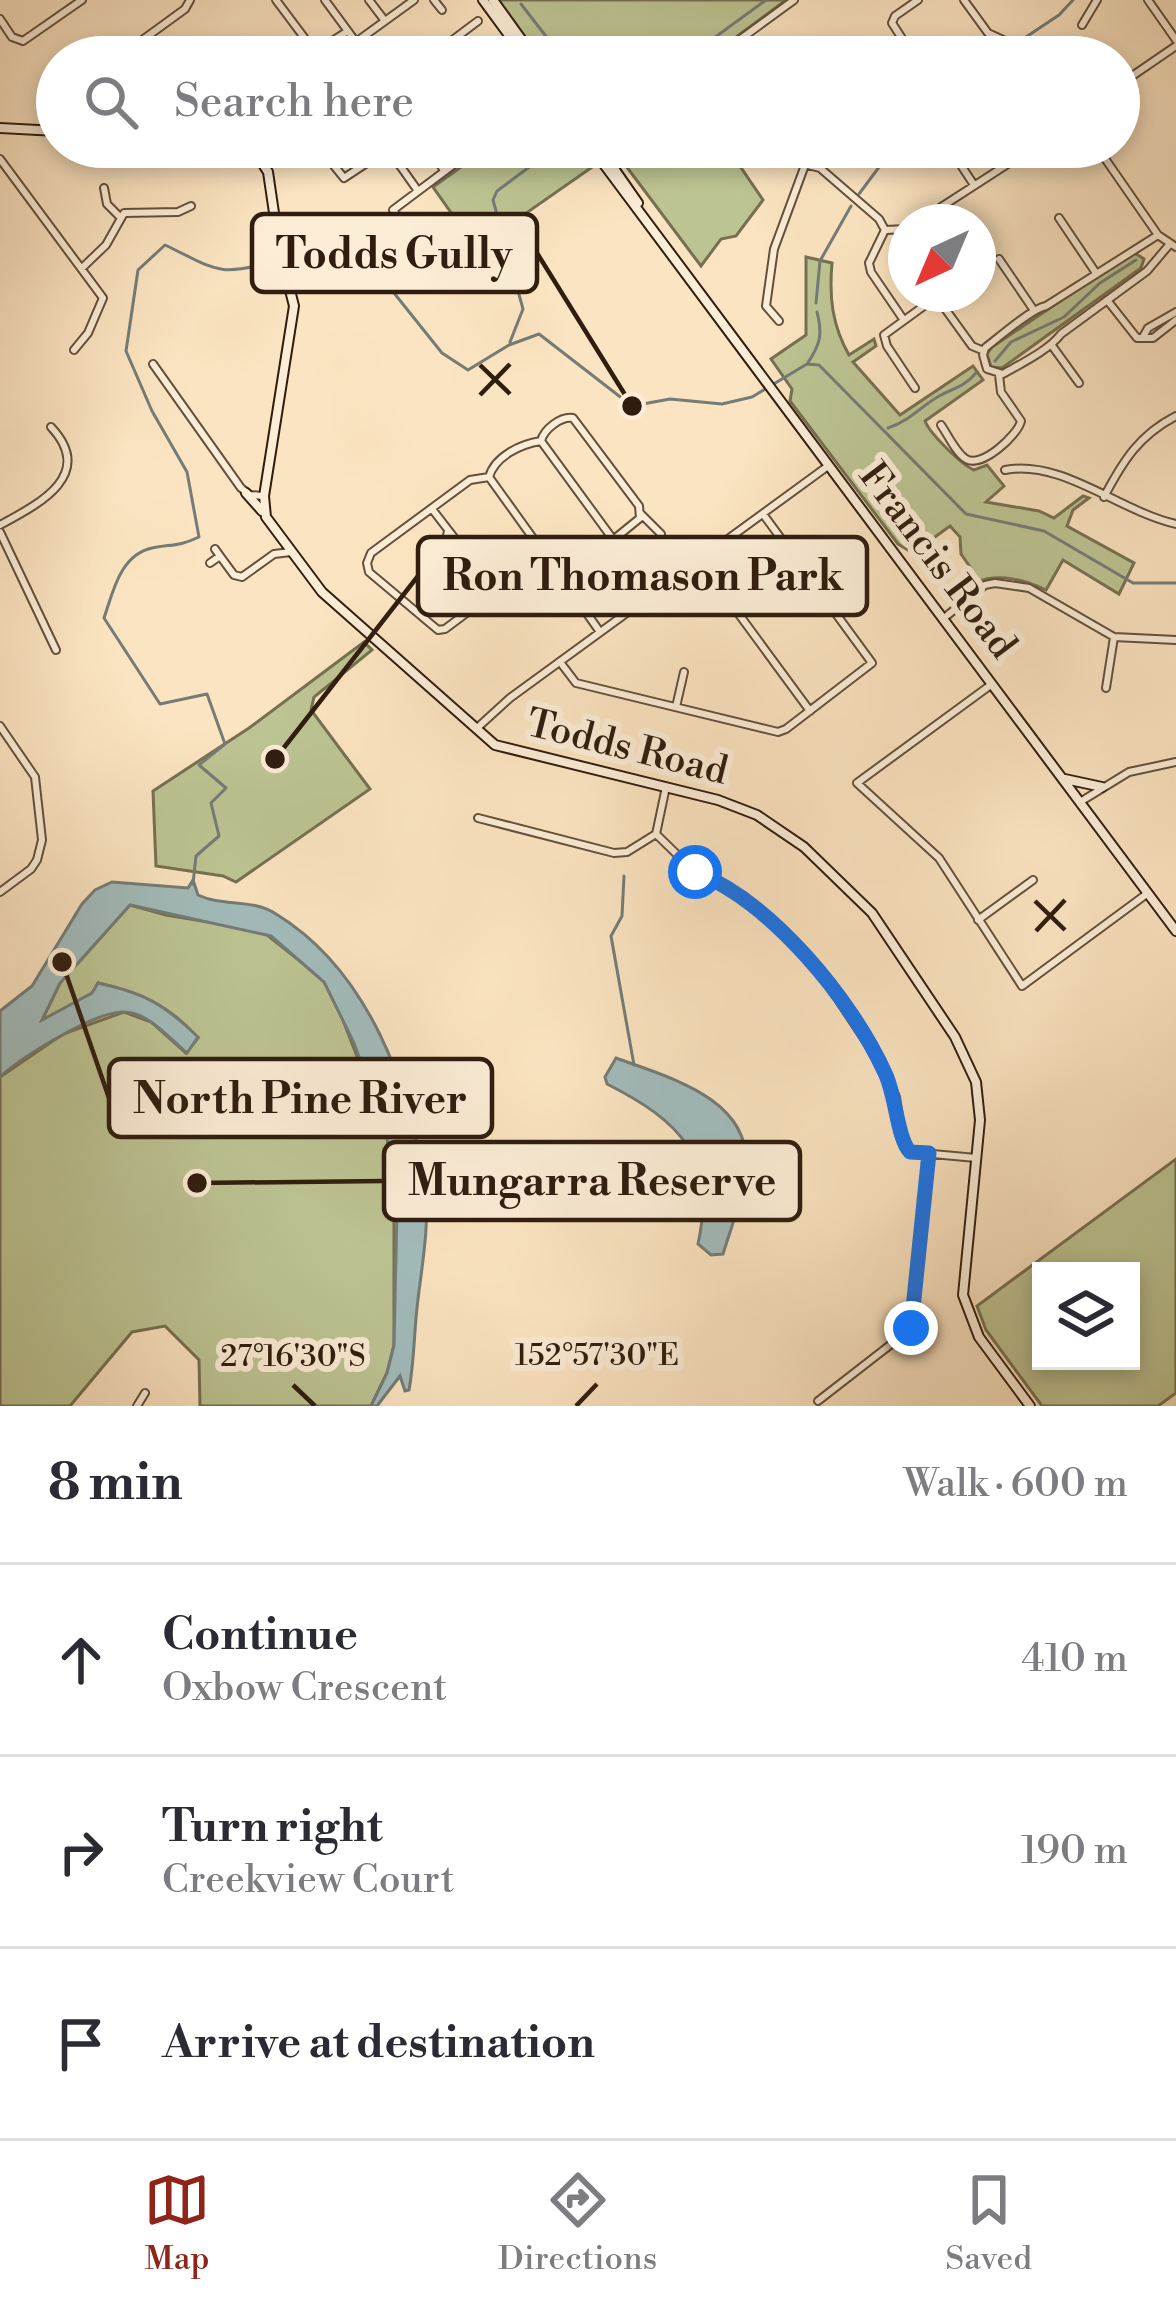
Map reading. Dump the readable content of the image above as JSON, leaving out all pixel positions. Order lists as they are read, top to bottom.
{
  "streets": {
    "street": ["Francis Road", "Todds Road"]
  },
  "places": [
    "Todds Gully",
    "Ron Thomason Park",
    "North Pine River",
    "Mungarra Reserve"
  ],
  "north": "bottom left",
  "page": {
    "search": "Search here",
    "heading": ["8 min", "Walk · 600 m"],
    "list": [
      ["Continue", "Oxbow Crescent", "410 m"],
      ["Turn right", "Creekview Court", "190 m"],
      "Arrive at destination"
    ],
    "nav": ["Map", "Directions", "Saved"]
  },
  "coordinates": ["152°57'30\"E", "27°16'30\"S"]
}
